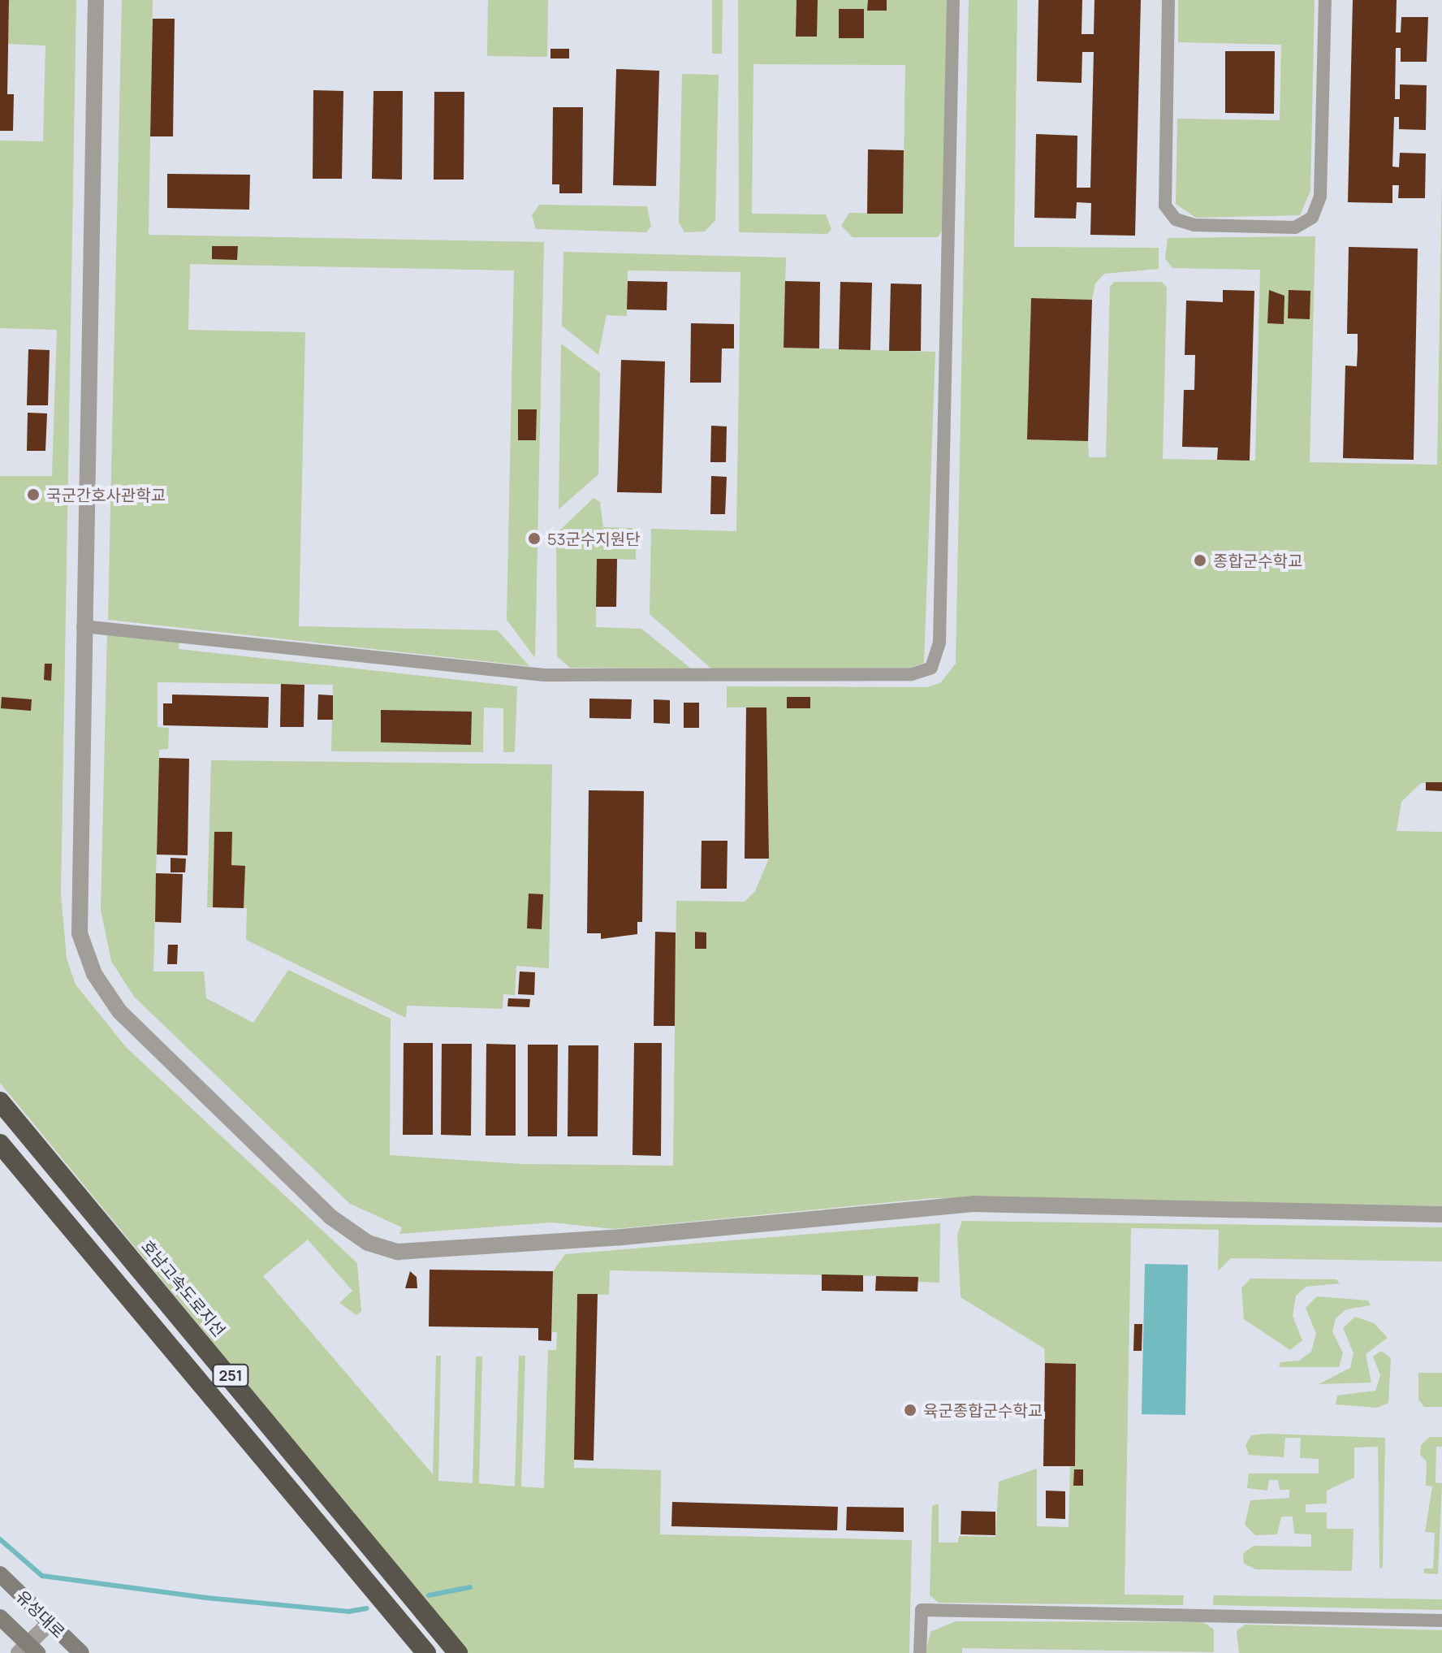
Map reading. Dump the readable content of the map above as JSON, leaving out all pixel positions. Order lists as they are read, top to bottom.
{
  "streets": {
    "highway": ["호남고속도로지선", "251"],
    "main road": ["유성대로"]
  },
  "places": [
    "국군간호사관학교",
    "53군수지원단",
    "종합군수학교",
    "육군종합군수학교"
  ]
}
